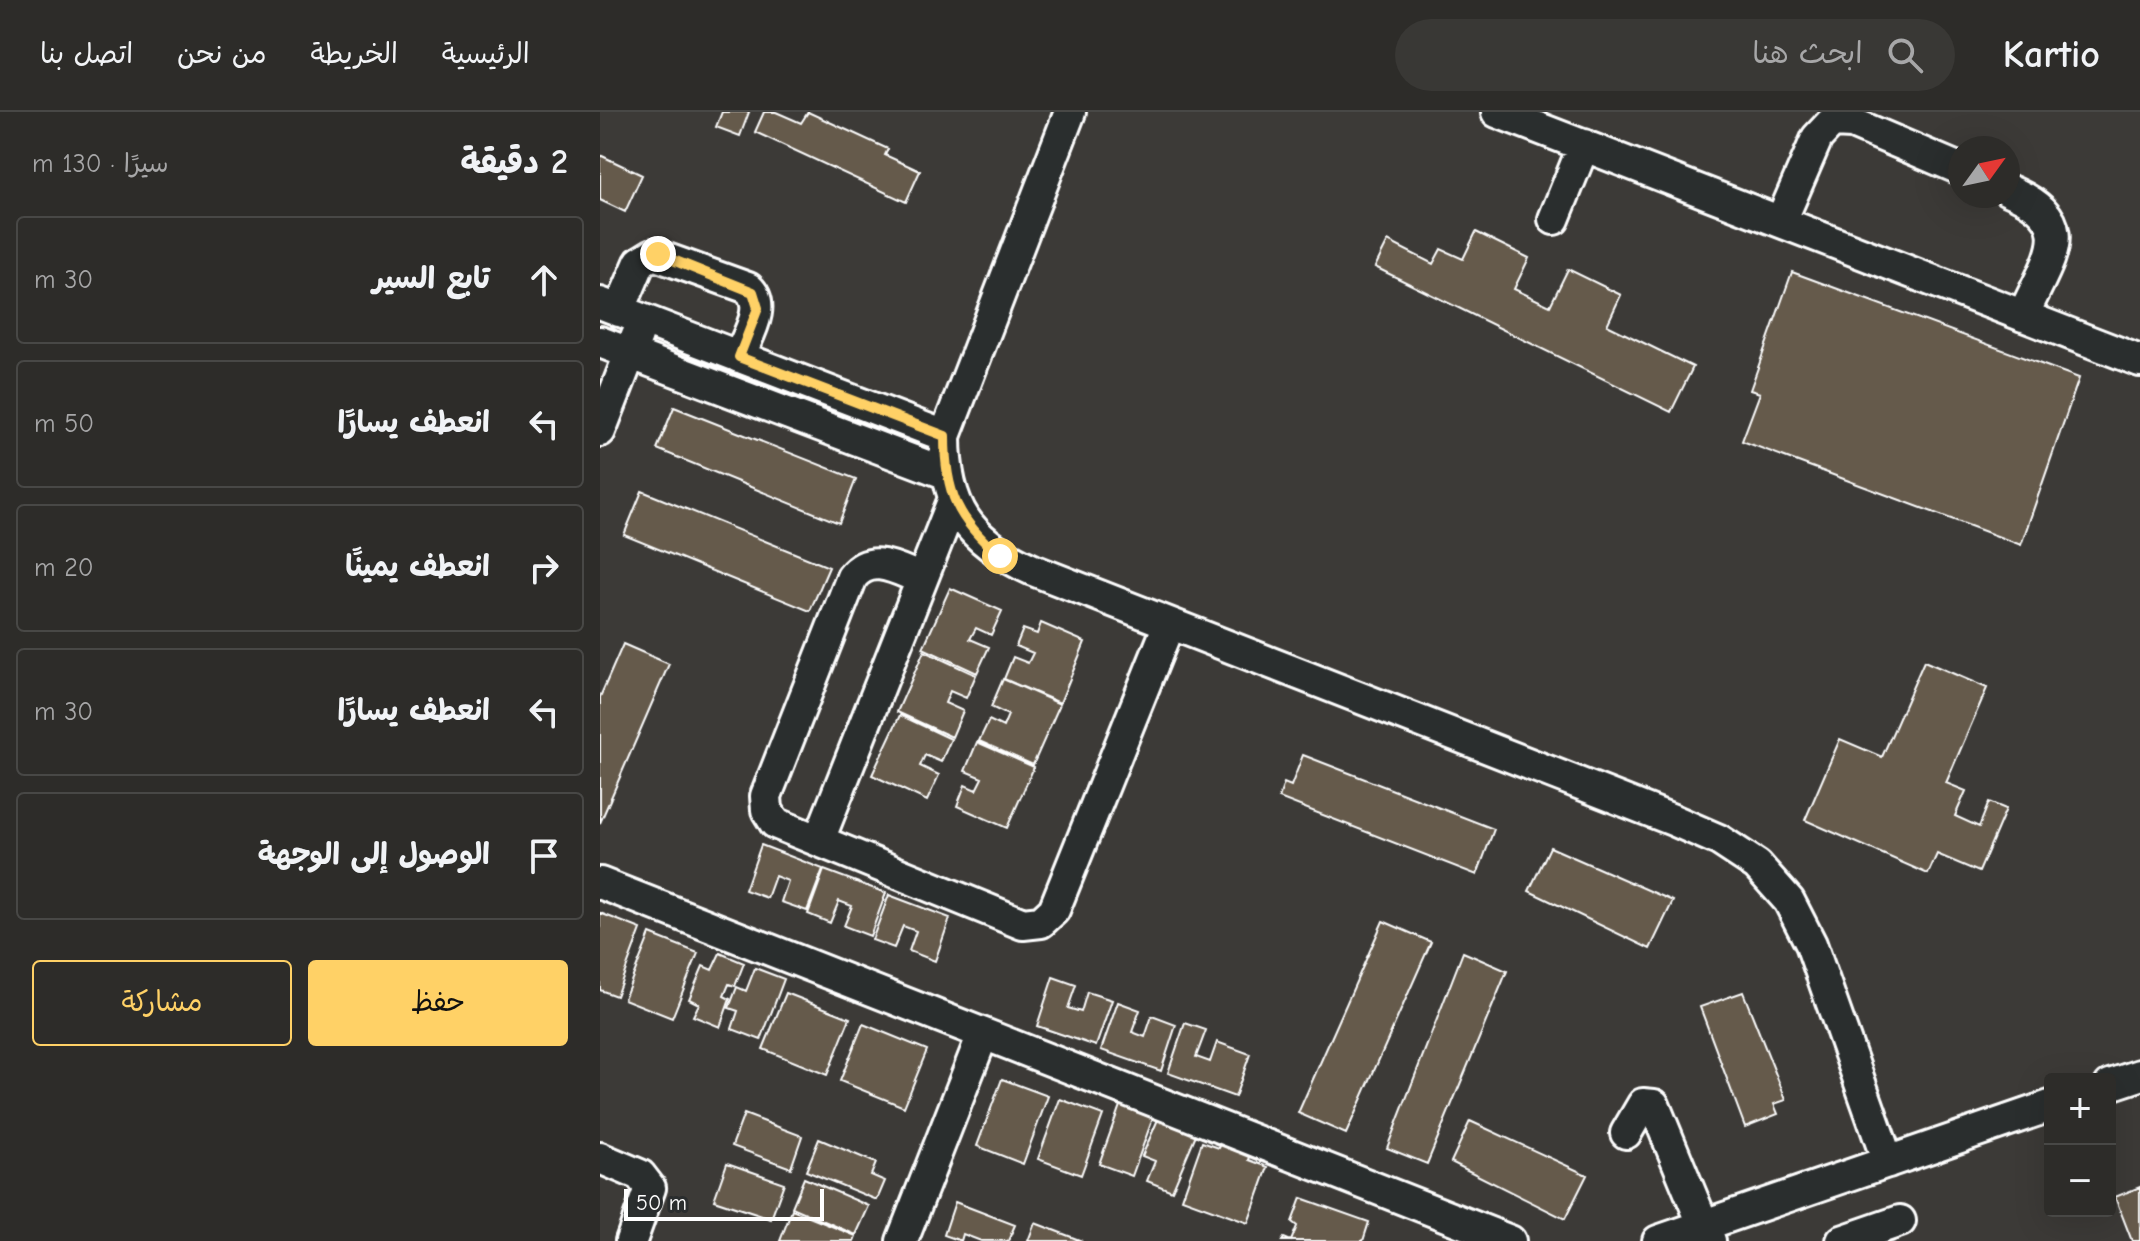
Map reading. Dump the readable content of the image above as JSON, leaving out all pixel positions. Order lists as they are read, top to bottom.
{
  "scale_bar": "50 m",
  "north": "top right",
  "page": {
    "header": "Kartio",
    "search": "ابحث هنا",
    "nav": [
      "الرئيسية",
      "الخريطة",
      "من نحن",
      "اتصل بنا"
    ],
    "heading": ["2 دقيقة", "سيرًا · 130 m"],
    "list": [
      ["تابع السير", "30 m"],
      ["انعطف يسارًا", "50 m"],
      ["انعطف يمينًا", "20 m"],
      ["انعطف يسارًا", "30 m"],
      "الوصول إلى الوجهة"
    ],
    "buttons": ["حفظ", "مشاركة"],
    "map_buttons": ["+", "−"],
    "scale": "50 m"
  }
}
